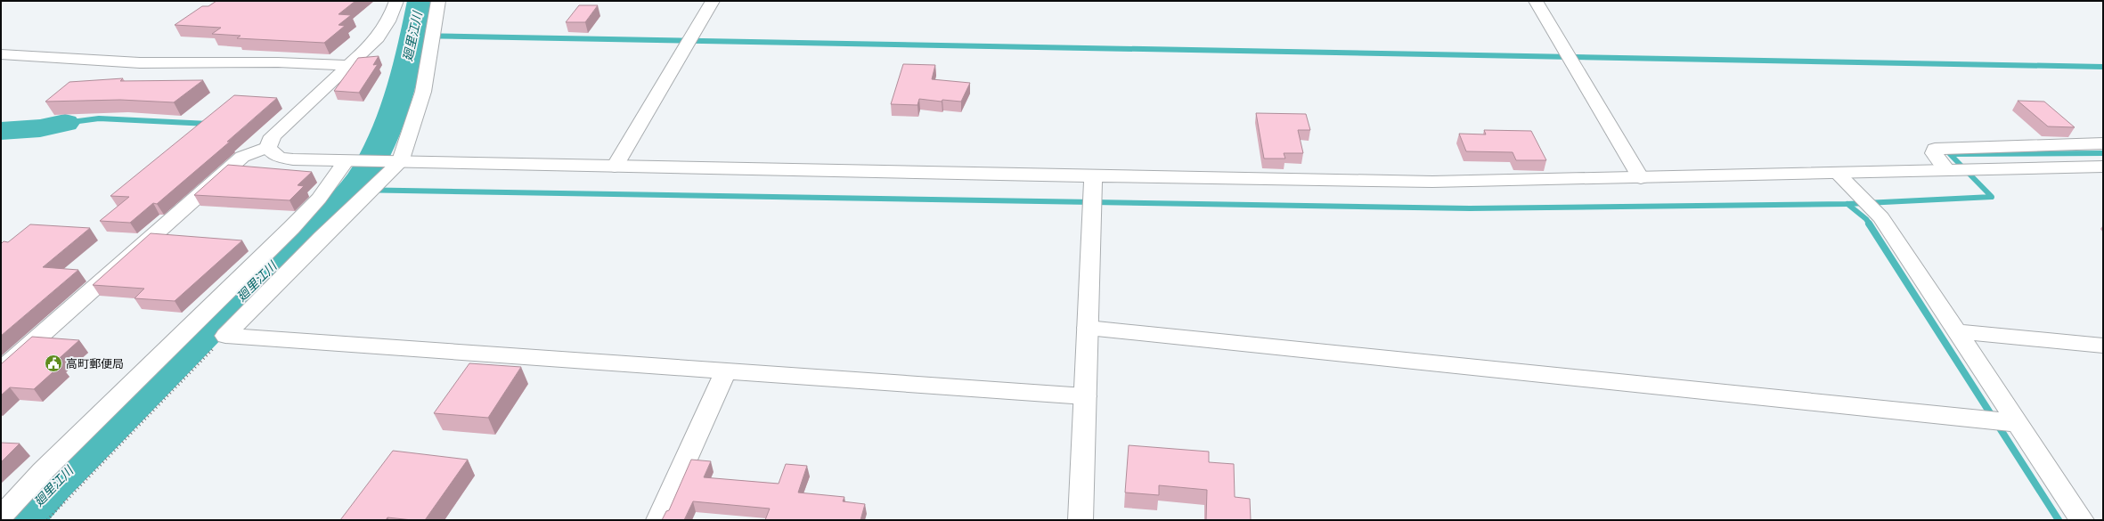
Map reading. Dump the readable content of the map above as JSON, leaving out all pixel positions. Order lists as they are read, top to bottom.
{
  "water": ["廻里江川"],
  "places": {
    "public building": ["高町郵便局"]
  }
}
